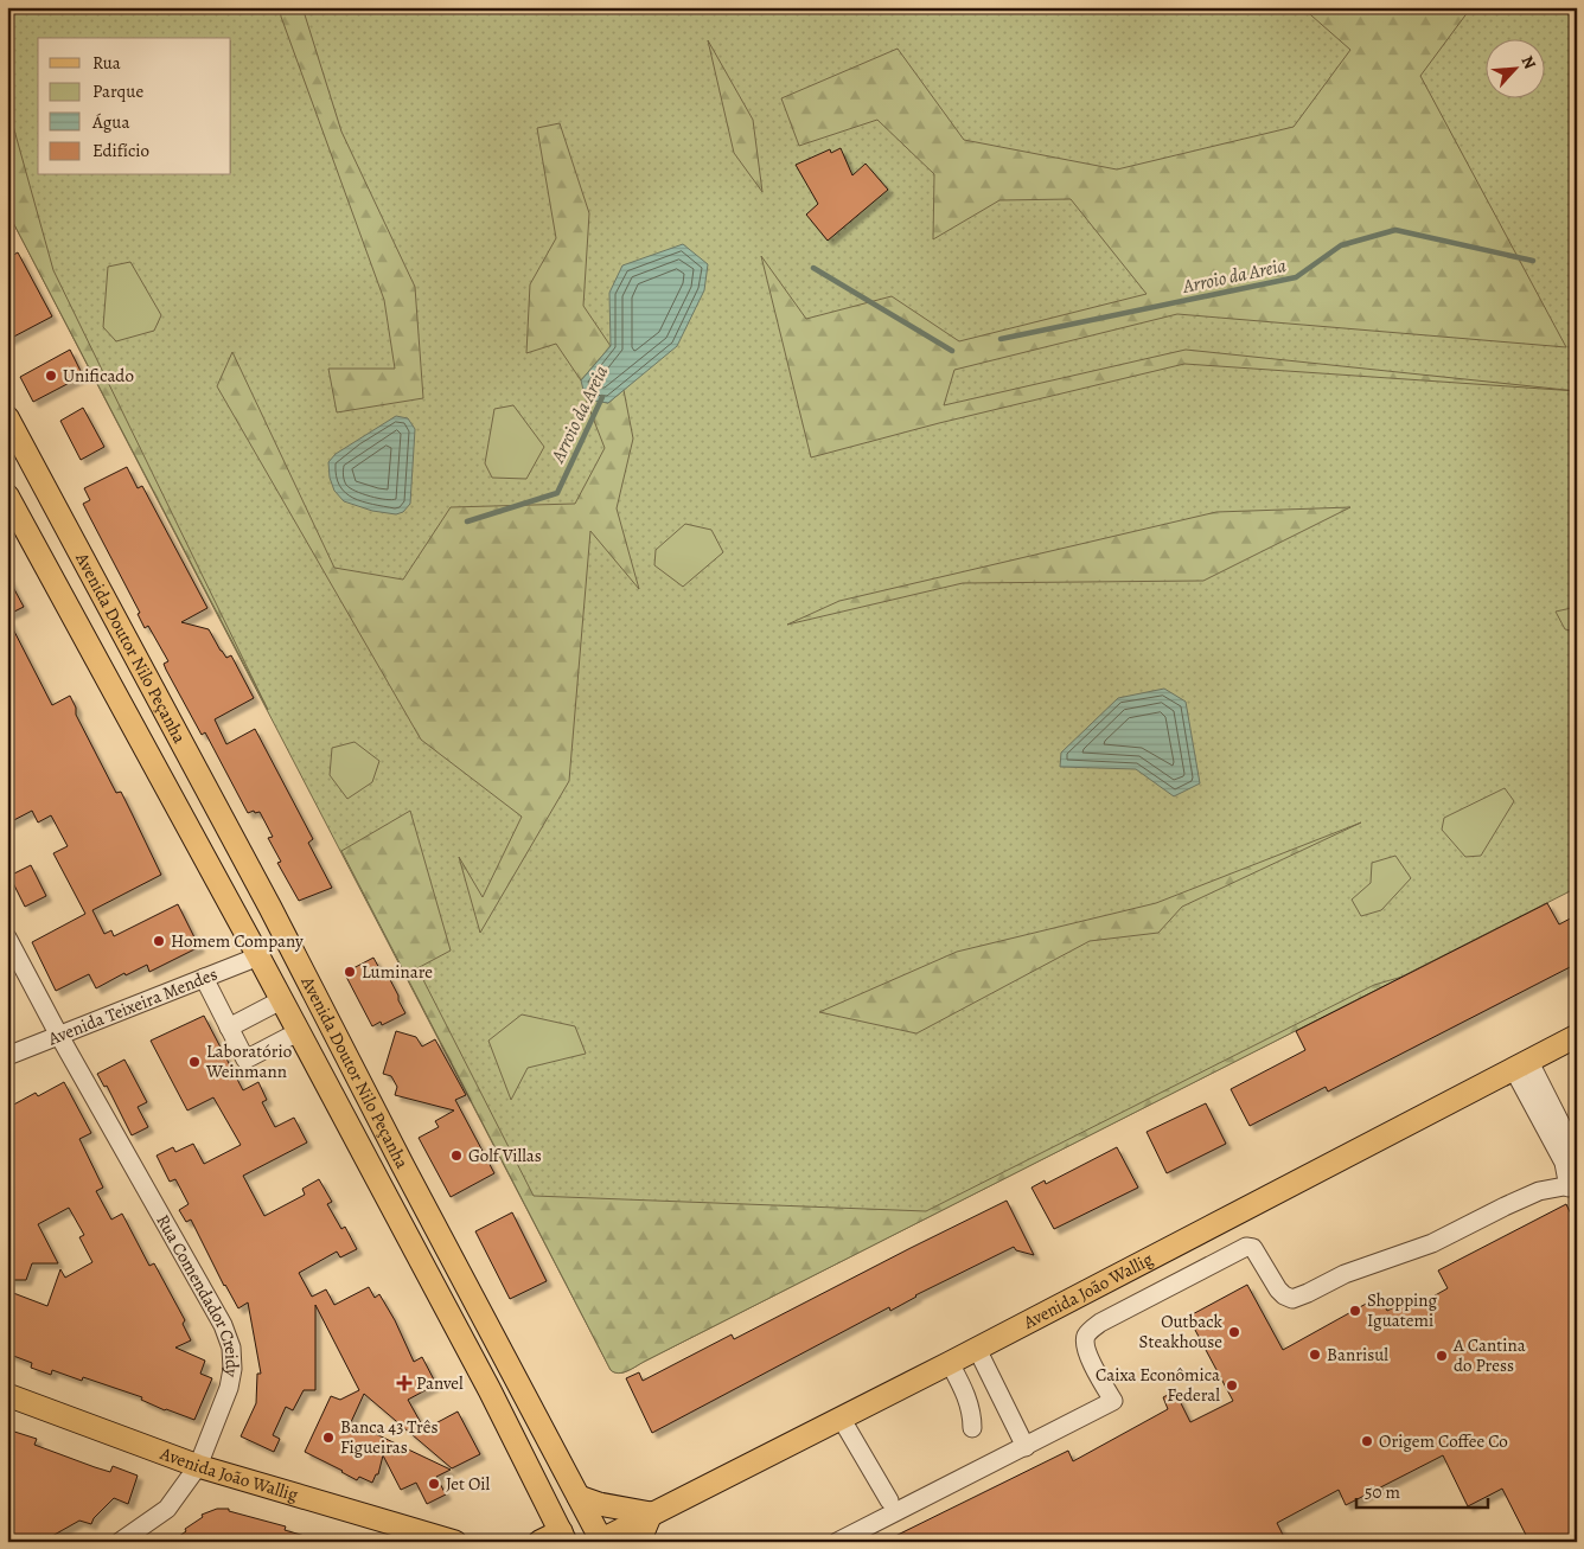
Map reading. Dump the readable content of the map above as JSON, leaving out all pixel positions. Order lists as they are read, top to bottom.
{
  "streets": {
    "main road": ["Avenida Doutor Nilo Peçanha", "Avenida João Wallig"],
    "street": ["Avenida Teixeira Mendes", "Rua Comendador Creidy"]
  },
  "crossings": [
    ["Avenida Doutor Nilo Peçanha", "Avenida Teixeira Mendes"],
    ["Avenida Doutor Nilo Peçanha", "Avenida João Wallig"],
    ["Avenida Teixeira Mendes", "Rua Comendador Creidy"],
    ["Avenida João Wallig", "Rua Comendador Creidy"]
  ],
  "water": ["Arroio da Areia"],
  "places": {
    "other": [
      "Unificado",
      "Homem Company",
      "Luminare",
      "Laboratório Weinmann",
      "Golf Villas",
      "Shopping Iguatemi",
      "Outback Steakhouse",
      "Banrisul",
      "A Cantina do Press",
      "Caixa Econômica Federal",
      "Banca 43 Três Figueiras",
      "Origem Coffee Co",
      "Jet Oil"
    ],
    "health": ["Panvel"]
  },
  "legend": [
    "Rua",
    "Parque",
    "Água",
    "Edifício"
  ],
  "scale_bar": "50 m",
  "north": "top right"
}
